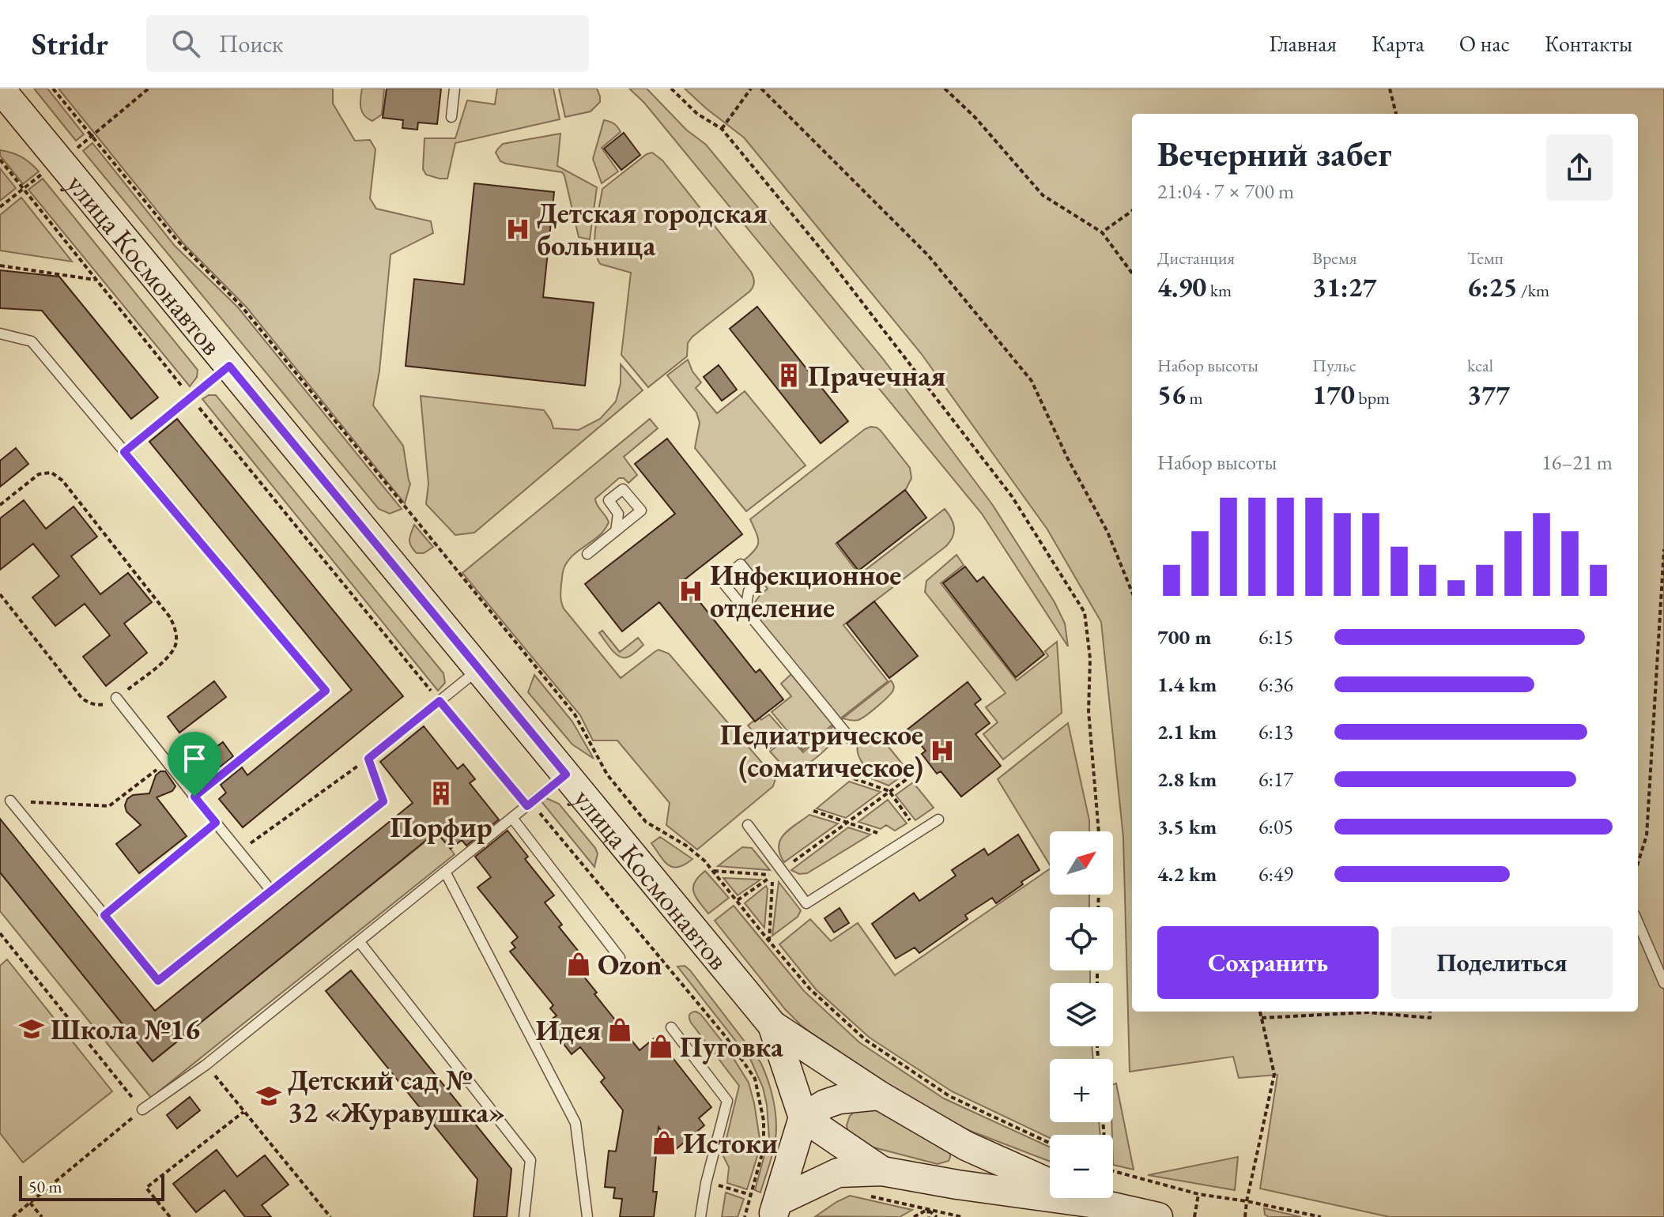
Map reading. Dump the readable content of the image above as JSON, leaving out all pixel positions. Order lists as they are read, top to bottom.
{
  "streets": {
    "main road": ["улица Космонавтов"]
  },
  "places": {
    "hospital": ["Детская городская больница", "Инфекционное отделение", "Педиатрическое (соматическое)"],
    "building": ["Прачечная", "Порфир"],
    "shop": [
      "Ozon",
      "Идея",
      "Пуговка",
      "Истоки"
    ],
    "school or university": ["Школа №16", "Детский сад № 32 «Журавушка»"]
  },
  "scale_bar": "50 m",
  "north": "top right",
  "page": {
    "header": "Stridr",
    "search": "Поиск",
    "nav": [
      "Главная",
      "Карта",
      "О нас",
      "Контакты"
    ],
    "heading": ["Вечерний забег", "21:04 · 7 × 700 m"],
    "stats": [
      ["Дистанция", "4.90 km"],
      ["Время", "31:27"],
      ["Темп", "6:25 /km"],
      ["Набор высоты", "56 m"],
      ["Пульс", "170 bpm"],
      ["kcal", "377"]
    ],
    "chart": ["Набор высоты", "16–21 m"],
    "list": [
      {
        "name": "700 m",
        "note": "6:15"
      },
      {
        "name": "1.4 km",
        "note": "6:36"
      },
      {
        "name": "2.1 km",
        "note": "6:13"
      },
      {
        "name": "2.8 km",
        "note": "6:17"
      },
      {
        "name": "3.5 km",
        "note": "6:05"
      },
      {
        "name": "4.2 km",
        "note": "6:49"
      }
    ],
    "map_buttons": ["+", "−"],
    "buttons": ["Сохранить", "Поделиться"],
    "scale": "50 m"
  }
}
